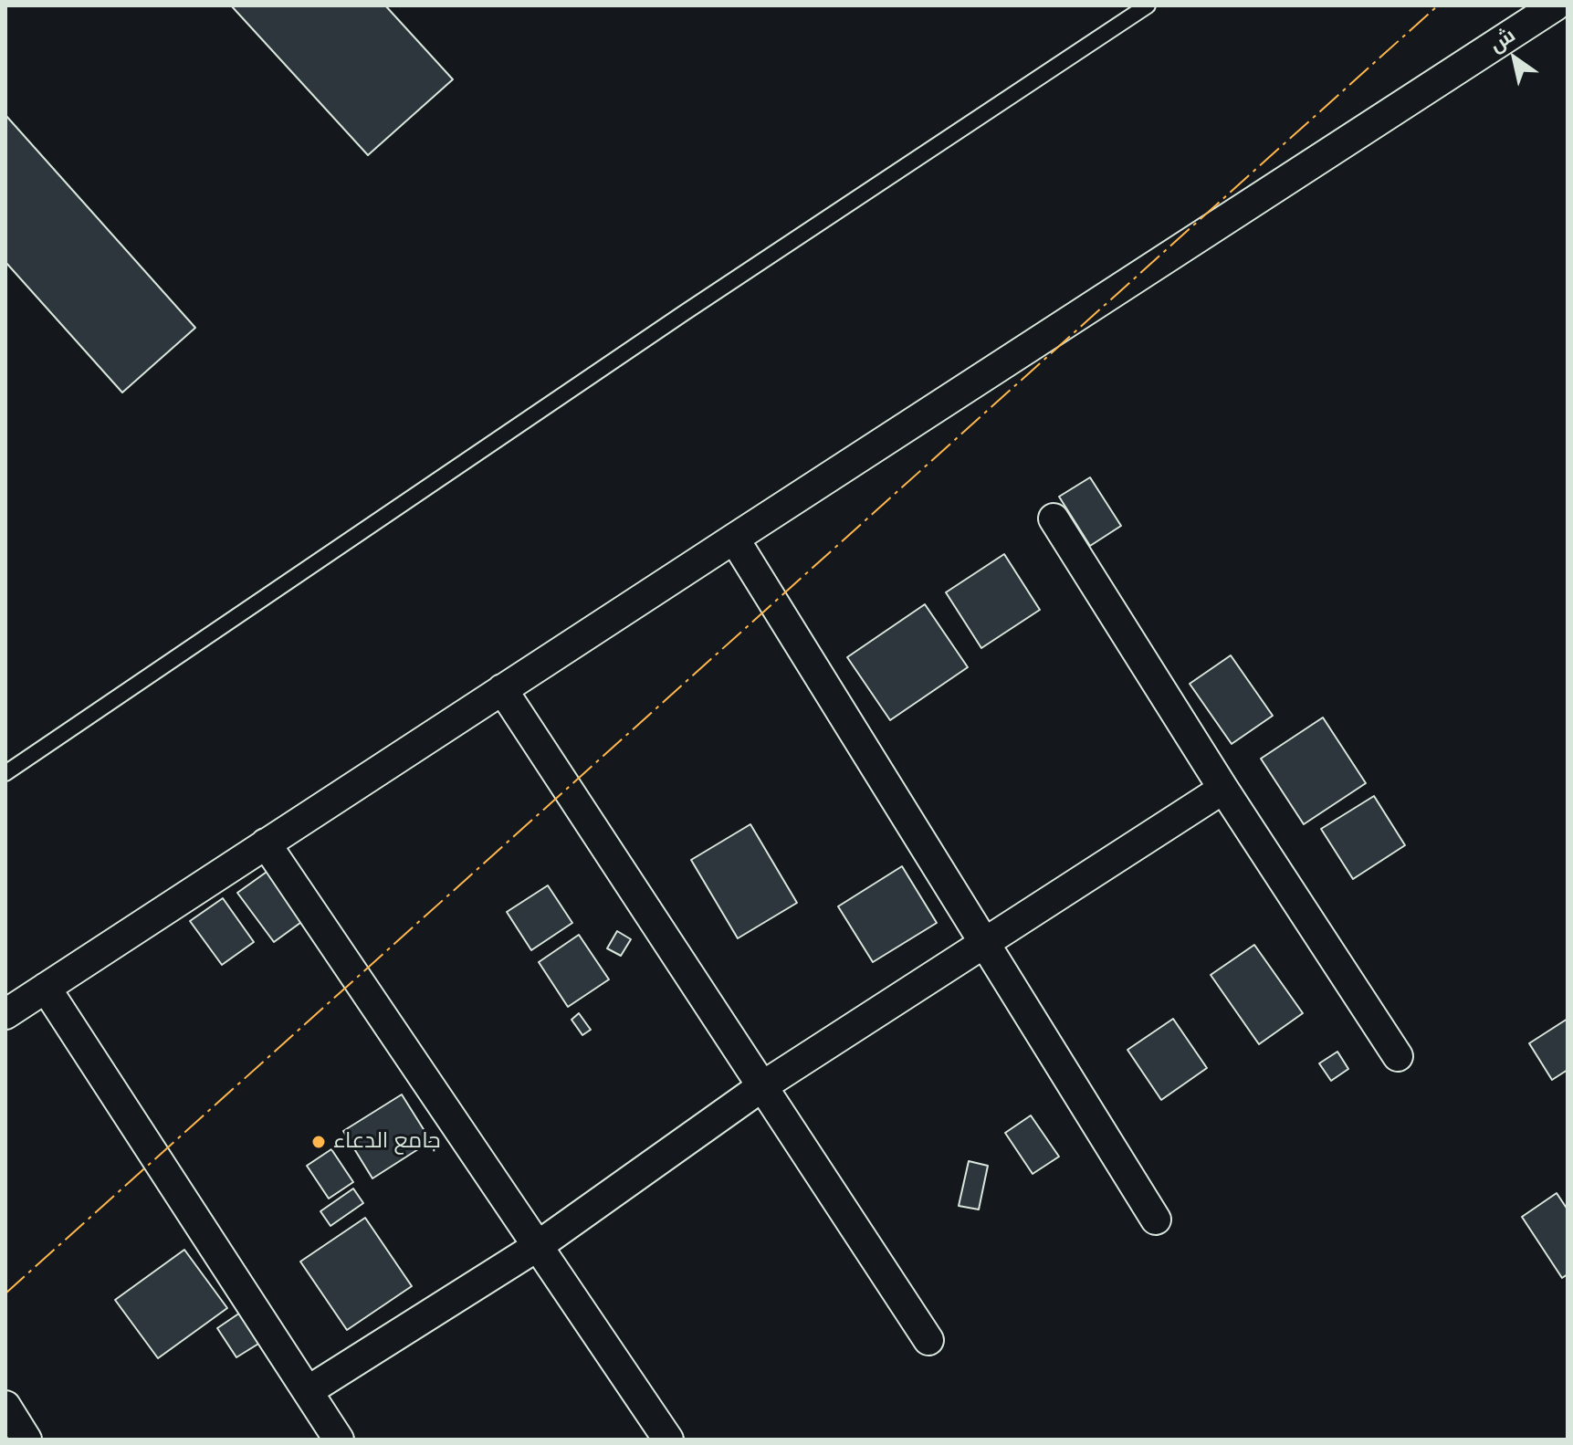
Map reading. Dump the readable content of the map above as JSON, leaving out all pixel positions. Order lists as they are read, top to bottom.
{
  "places": ["جامع الدعاء"],
  "north": "top left"
}
